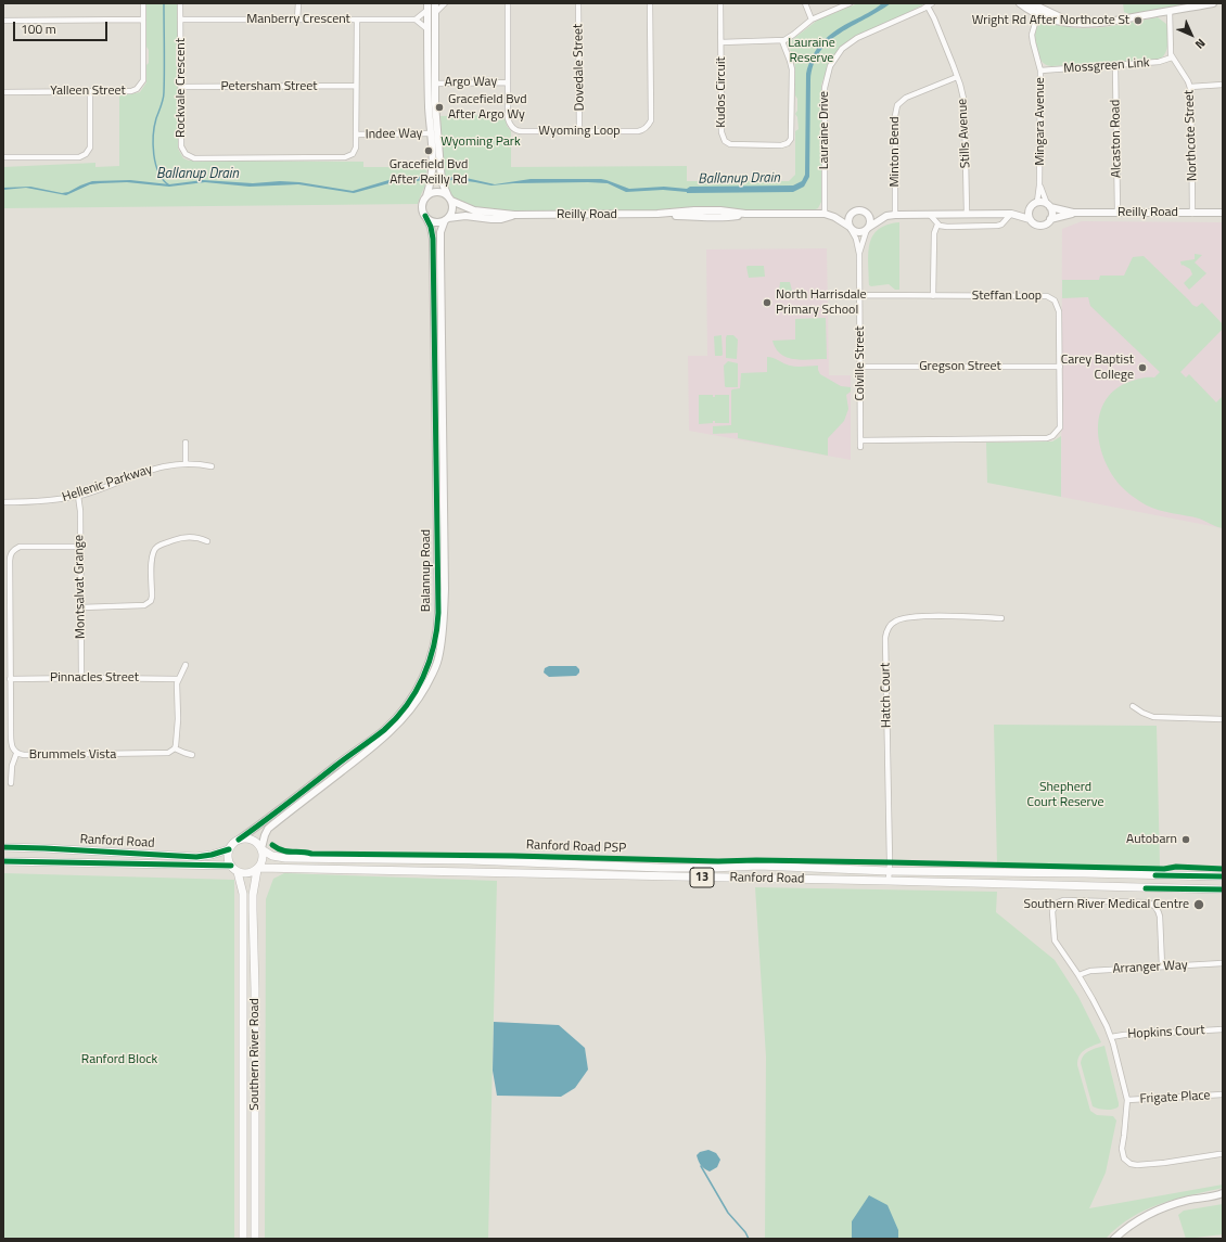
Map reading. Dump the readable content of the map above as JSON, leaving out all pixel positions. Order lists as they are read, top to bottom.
{
  "streets": {
    "main road": ["Ranford Road", "13", "Southern River Road"],
    "street": [
      "Manberry Crescent",
      "Mossgreen Link",
      "Dovedale Street",
      "Argo Way",
      "Petersham Street",
      "Rockvale Crescent",
      "Yalleen Street",
      "Kudos Circuit",
      "Mingara Avenue",
      "Lauraine Drive",
      "Wyoming Loop",
      "Stills Avenue",
      "Indee Way",
      "Northcote Street",
      "Alcaston Road",
      "Minton Bend",
      "Reilly Road",
      "Steffan Loop",
      "Colville Street",
      "Gregson Street",
      "Hellenic Parkway",
      "Balannup Road",
      "Montsalvat Grange",
      "Pinnacles Street",
      "Hatch Court",
      "Brummels Vista",
      "Arranger Way",
      "Hopkins Court",
      "Frigate Place"
    ],
    "cycle path": ["Ranford Road PSP"]
  },
  "crossings": [
    ["Manberry Crescent", "Rockvale Crescent"],
    ["Mossgreen Link", "Mingara Avenue"],
    ["Mossgreen Link", "Northcote Street"],
    ["Mossgreen Link", "Alcaston Road"],
    ["Dovedale Street", "Wyoming Loop"],
    ["Argo Way", "Wyoming Loop"],
    ["Petersham Street", "Rockvale Crescent"],
    ["Rockvale Crescent", "Indee Way"],
    ["Mingara Avenue", "Reilly Road"],
    ["Lauraine Drive", "Stills Avenue"],
    ["Lauraine Drive", "Reilly Road"],
    ["Stills Avenue", "Minton Bend"],
    ["Northcote Street", "Reilly Road"],
    ["Alcaston Road", "Reilly Road"],
    ["Reilly Road", "Colville Street"],
    ["Reilly Road", "Balannup Road"],
    ["Steffan Loop", "Colville Street"],
    ["Steffan Loop", "Gregson Street"],
    ["Colville Street", "Gregson Street"],
    ["Hellenic Parkway", "Montsalvat Grange"],
    ["Balannup Road", "Ranford Road"],
    ["Balannup Road", "13"],
    ["Balannup Road", "Southern River Road"],
    ["Montsalvat Grange", "Pinnacles Street"],
    ["Montsalvat Grange", "Brummels Vista"],
    ["Pinnacles Street", "Brummels Vista"],
    ["Hatch Court", "Ranford Road"],
    ["Ranford Road", "13"],
    ["Ranford Road", "Southern River Road"],
    ["13", "Southern River Road"]
  ],
  "water": ["Ballanup Drain"],
  "parks": [
    "Lauraine Reserve",
    "Wyoming Park",
    "Shepherd Court Reserve",
    "Ranford Block"
  ],
  "places": [
    "Wright Rd After Northcote St",
    "Gracefield Bvd After Argo Wy",
    "Gracefield Bvd After Reilly Rd",
    "North Harrisdale Primary School",
    "Carey Baptist College",
    "Autobarn",
    "Southern River Medical Centre"
  ],
  "scale_bar": "100 m",
  "north": "bottom right"
}
